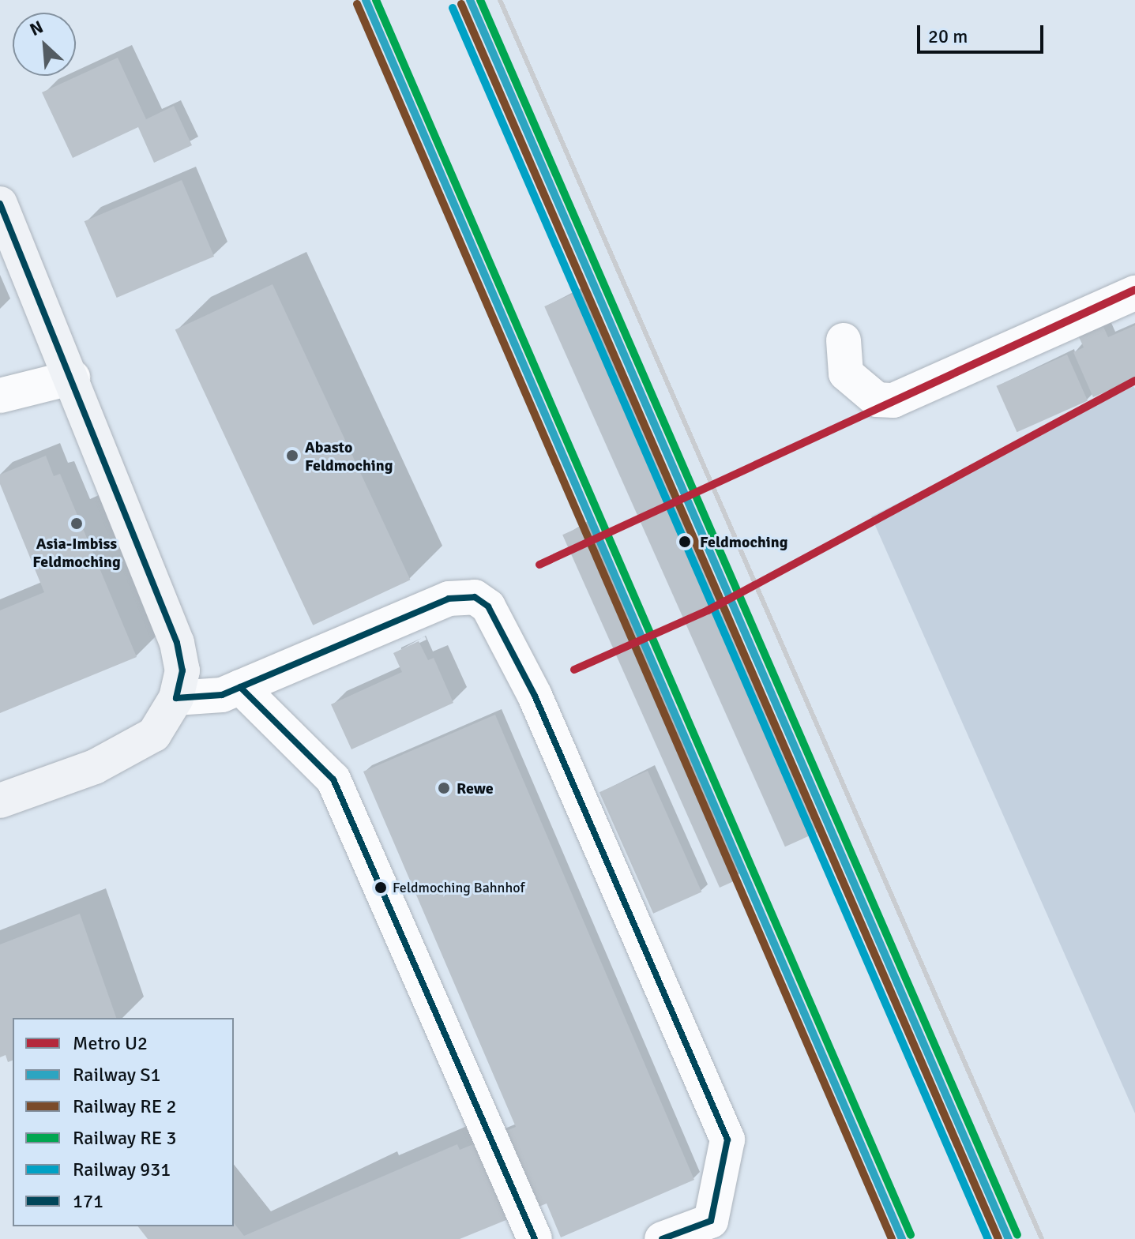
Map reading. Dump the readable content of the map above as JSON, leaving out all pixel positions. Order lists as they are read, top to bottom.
{
  "places": [
    "Abasto Feldmoching",
    "Asia-Imbiss Feldmoching",
    "Feldmoching",
    "Rewe",
    "Feldmoching Bahnhof"
  ],
  "lines": [
    "rail line S1",
    "rail line 931",
    "transit line 171",
    "metro line U2"
  ],
  "legend": [
    "Metro U2",
    "Railway S1",
    "Railway RE 2",
    "Railway RE 3",
    "Railway 931",
    "171"
  ],
  "scale_bar": "20 m",
  "north": "top left"
}
